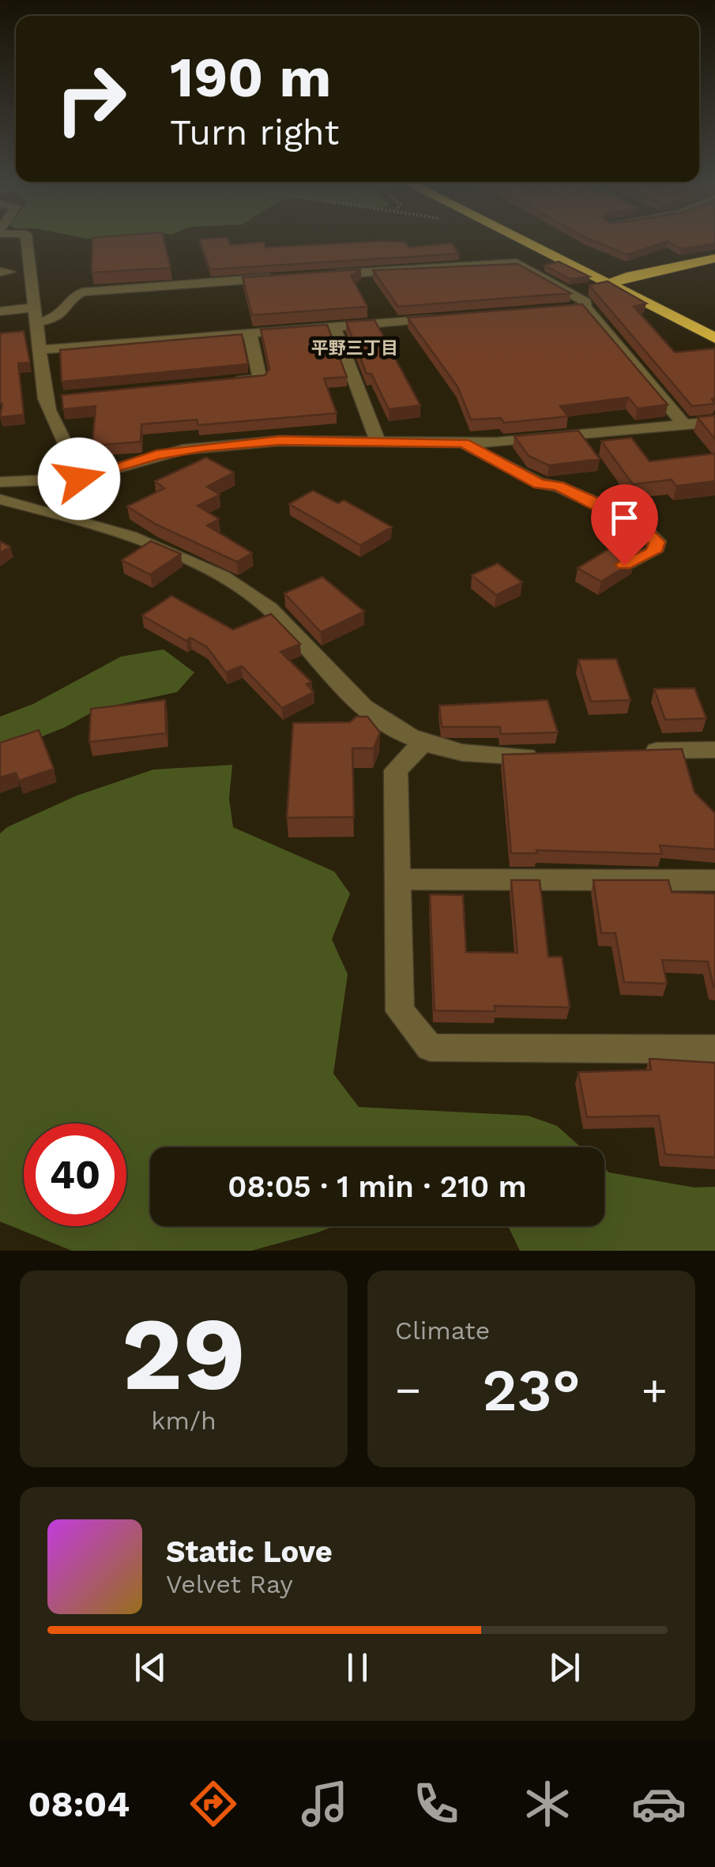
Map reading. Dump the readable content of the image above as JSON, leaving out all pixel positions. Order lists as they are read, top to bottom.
{
  "districts": ["平野三丁目"],
  "page": {
    "turn": ["190 m", "Turn right"],
    "limit": "40",
    "trip": "08:05 · 1 min · 210 m",
    "tile": [
      ["29", "km/h"],
      "Climate"
    ],
    "heat": ["−", "23°", "+"],
    "song": ["Static Love", "Velvet Ray"],
    "tabs": "08:04"
  }
}
